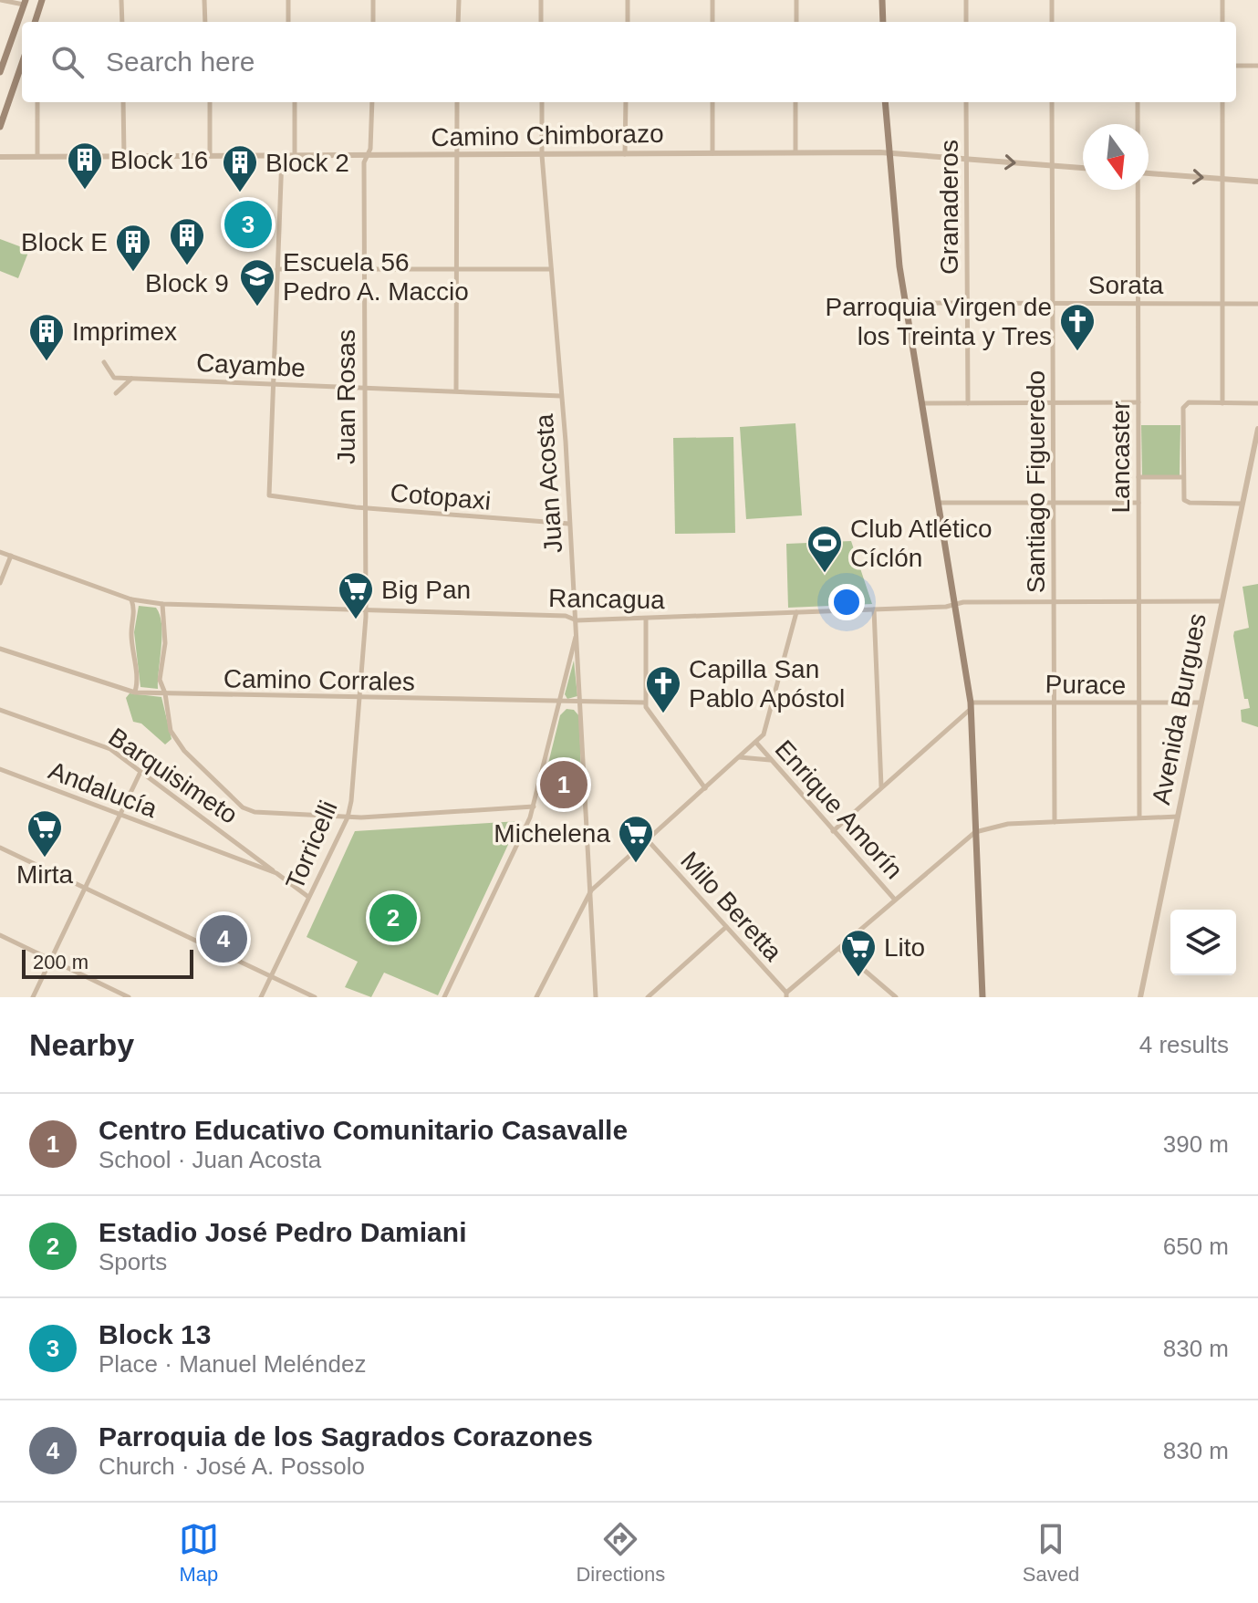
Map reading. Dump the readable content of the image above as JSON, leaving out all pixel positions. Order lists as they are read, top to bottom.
{
  "streets": {
    "street": [
      "Camino Chimborazo",
      "Granaderos",
      "Sorata",
      "Cayambe",
      "Juan Rosas",
      "Lancaster",
      "Santiago Figueredo",
      "Juan Acosta",
      "Cotopaxi",
      "Rancagua",
      "Camino Corrales",
      "Purace",
      "Avenida Burgues",
      "Barquisimeto",
      "Andalucía",
      "Enrique Amorín",
      "Torricelli",
      "Milo Beretta"
    ]
  },
  "crossings": [
    ["Camino Chimborazo", "Granaderos"],
    ["Camino Chimborazo", "Juan Rosas"],
    ["Camino Chimborazo", "Santiago Figueredo"],
    ["Camino Chimborazo", "Juan Acosta"],
    ["Granaderos", "Sorata"],
    ["Sorata", "Lancaster"],
    ["Sorata", "Santiago Figueredo"],
    ["Cayambe", "Juan Rosas"],
    ["Cayambe", "Juan Acosta"],
    ["Cayambe", "Cotopaxi"],
    ["Juan Rosas", "Cotopaxi"],
    ["Juan Rosas", "Rancagua"],
    ["Juan Rosas", "Torricelli"],
    ["Lancaster", "Rancagua"],
    ["Lancaster", "Purace"],
    ["Santiago Figueredo", "Rancagua"],
    ["Santiago Figueredo", "Purace"],
    ["Juan Acosta", "Cotopaxi"],
    ["Juan Acosta", "Rancagua"],
    ["Juan Acosta", "Camino Corrales"],
    ["Rancagua", "Avenida Burgues"],
    ["Rancagua", "Torricelli"],
    ["Camino Corrales", "Barquisimeto"],
    ["Camino Corrales", "Torricelli"],
    ["Purace", "Avenida Burgues"],
    ["Barquisimeto", "Andalucía"],
    ["Barquisimeto", "Torricelli"],
    ["Andalucía", "Torricelli"]
  ],
  "places": {
    "building": [
      "Block 16",
      "Block 2",
      "Block 9",
      "Block E",
      "Imprimex"
    ],
    "school or university": ["Escuela 56 Pedro A. Maccio"],
    "church": ["Parroquia Virgen de los Treinta y Tres", "Capilla San Pablo Apóstol"],
    "sports": ["Club Atlético Cíclón"],
    "supermarket": [
      "Big Pan",
      "Mirta",
      "Michelena",
      "Lito"
    ]
  },
  "scale_bar": "200 m",
  "north": "bottom",
  "page": {
    "search": "Search here",
    "pins": [
      "3",
      "1",
      "2",
      "4"
    ],
    "scale": "200 m",
    "heading": ["Nearby", "4 results"],
    "list": [
      {
        "mark": "1",
        "name": "Centro Educativo Comunitario Casavalle",
        "note": "School · Juan Acosta",
        "value": "390 m"
      },
      {
        "mark": "2",
        "name": "Estadio José Pedro Damiani",
        "note": "Sports",
        "value": "650 m"
      },
      {
        "mark": "3",
        "name": "Block 13",
        "note": "Place · Manuel Meléndez",
        "value": "830 m"
      },
      {
        "mark": "4",
        "name": "Parroquia de los Sagrados Corazones",
        "note": "Church · José A. Possolo",
        "value": "830 m"
      }
    ],
    "nav": ["Map", "Directions", "Saved"]
  }
}
